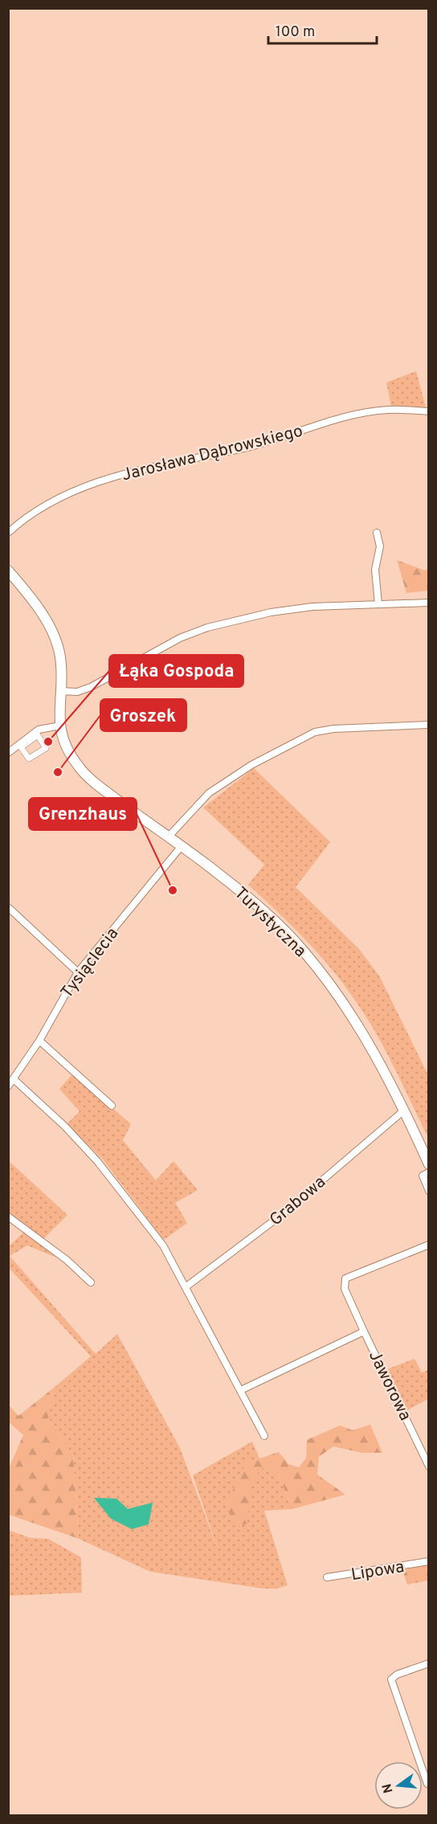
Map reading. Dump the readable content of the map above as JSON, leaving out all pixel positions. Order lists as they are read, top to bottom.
{
  "streets": {
    "main road": ["Turystyczna"],
    "street": [
      "Jarosława Dąbrowskiego",
      "Tysiąclecia",
      "Grabowa",
      "Jaworowa",
      "Lipowa"
    ]
  },
  "crossings": [
    ["Turystyczna", "Tysiąclecia"],
    ["Turystyczna", "Grabowa"]
  ],
  "places": ["Łąka Gospoda", "Groszek", "Grenzhaus"],
  "scale_bar": "100 m",
  "north": "left"
}
